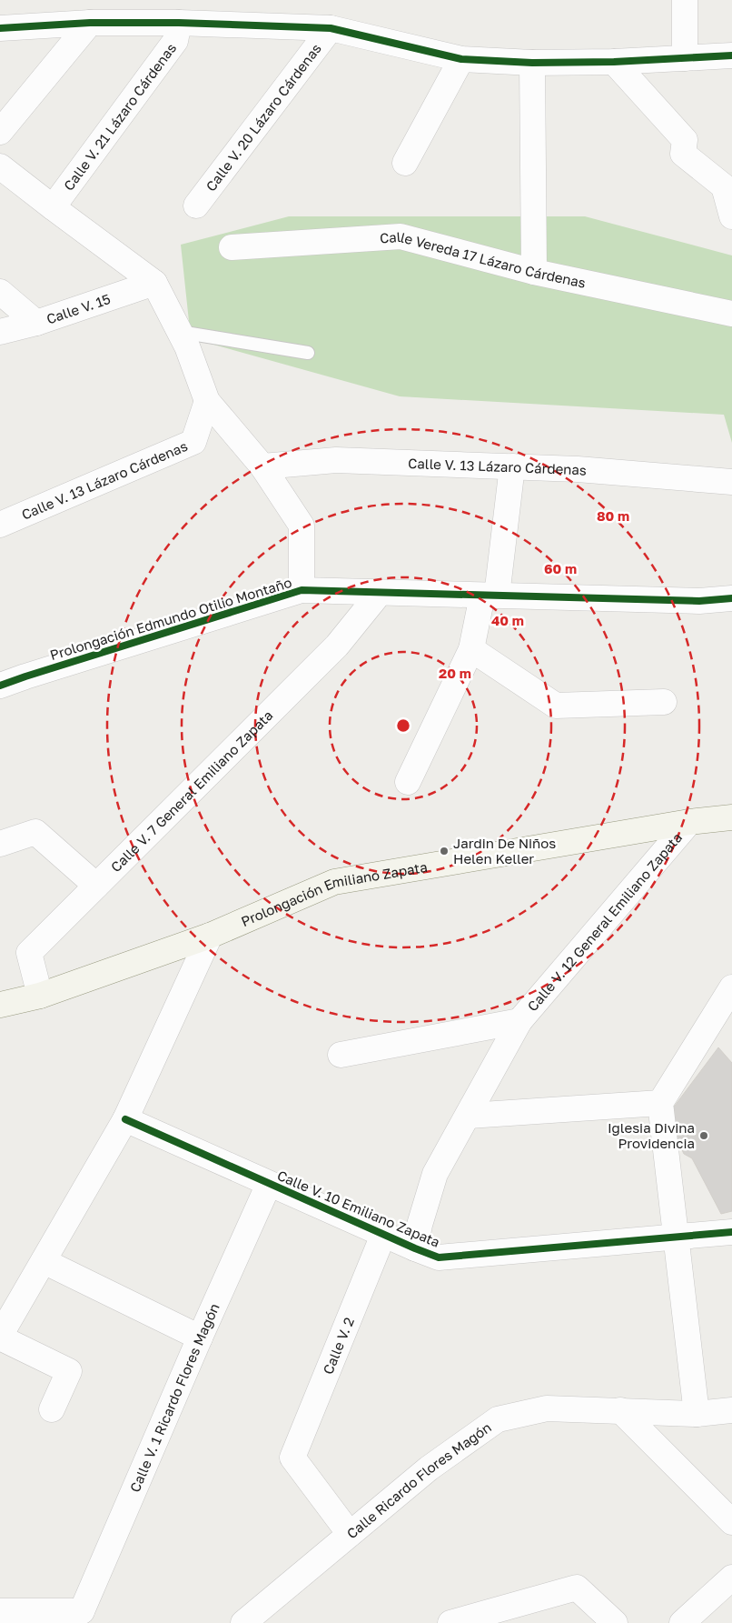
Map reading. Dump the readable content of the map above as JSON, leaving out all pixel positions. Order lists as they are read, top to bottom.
{
  "streets": {
    "main road": ["Prolongación Emiliano Zapata"],
    "street": [
      "Calle V. 21 Lázaro Cárdenas",
      "Calle V. 20 Lázaro Cárdenas",
      "Calle Vereda 17 Lázaro Cárdenas",
      "Calle V. 15",
      "Calle V. 13 Lázaro Cárdenas",
      "Prolongación Edmundo Otilio Montaño",
      "Calle V. 7 General Emiliano Zapata",
      "Calle V. 12 General Emiliano Zapata",
      "Calle V. 10 Emiliano Zapata",
      "Calle V. 2",
      "Calle V. 1 Ricardo Flores Magón",
      "Calle Ricardo Flores Magón"
    ]
  },
  "crossings": [
    ["Prolongación Edmundo Otilio Montaño", "Calle V. 7 General Emiliano Zapata"],
    ["Calle V. 7 General Emiliano Zapata", "Prolongación Emiliano Zapata"],
    ["Prolongación Emiliano Zapata", "Calle V. 12 General Emiliano Zapata"],
    ["Calle V. 10 Emiliano Zapata", "Calle V. 2"],
    ["Calle V. 10 Emiliano Zapata", "Calle V. 1 Ricardo Flores Magón"],
    ["Calle V. 2", "Calle Ricardo Flores Magón"]
  ],
  "places": ["Jardin De Niños Helen Keller", "Iglesia Divina Providencia"],
  "rings": [
    "80 m",
    "60 m",
    "40 m",
    "20 m"
  ]
}
